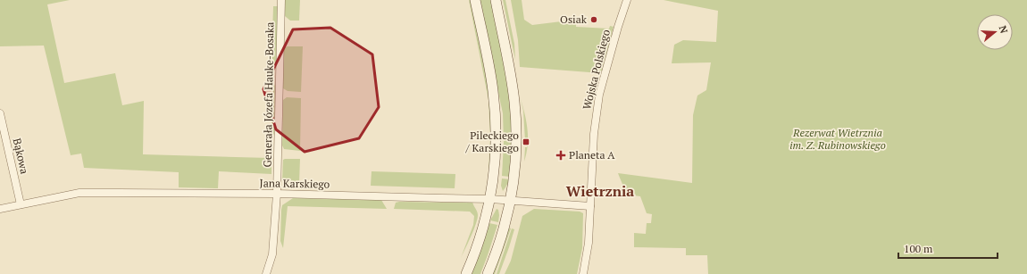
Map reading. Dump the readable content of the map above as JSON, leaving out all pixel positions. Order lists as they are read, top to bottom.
{
  "streets": {
    "street": [
      "Wojska Polskiego",
      "Generała Józefa Hauke-Bosaka",
      "Bąkowa",
      "Jana Karskiego"
    ]
  },
  "crossings": [
    ["Wojska Polskiego", "Jana Karskiego"],
    ["Generała Józefa Hauke-Bosaka", "Jana Karskiego"],
    ["Bąkowa", "Jana Karskiego"]
  ],
  "districts": ["Wietrznia"],
  "parks": ["Rezerwat Wietrznia im. Z. Rubinowskiego"],
  "places": {
    "other": ["Osiak"],
    "transit": ["Pileckiego / Karskiego"],
    "health": ["Planeta A"]
  },
  "scale_bar": "100 m",
  "north": "right"
}
